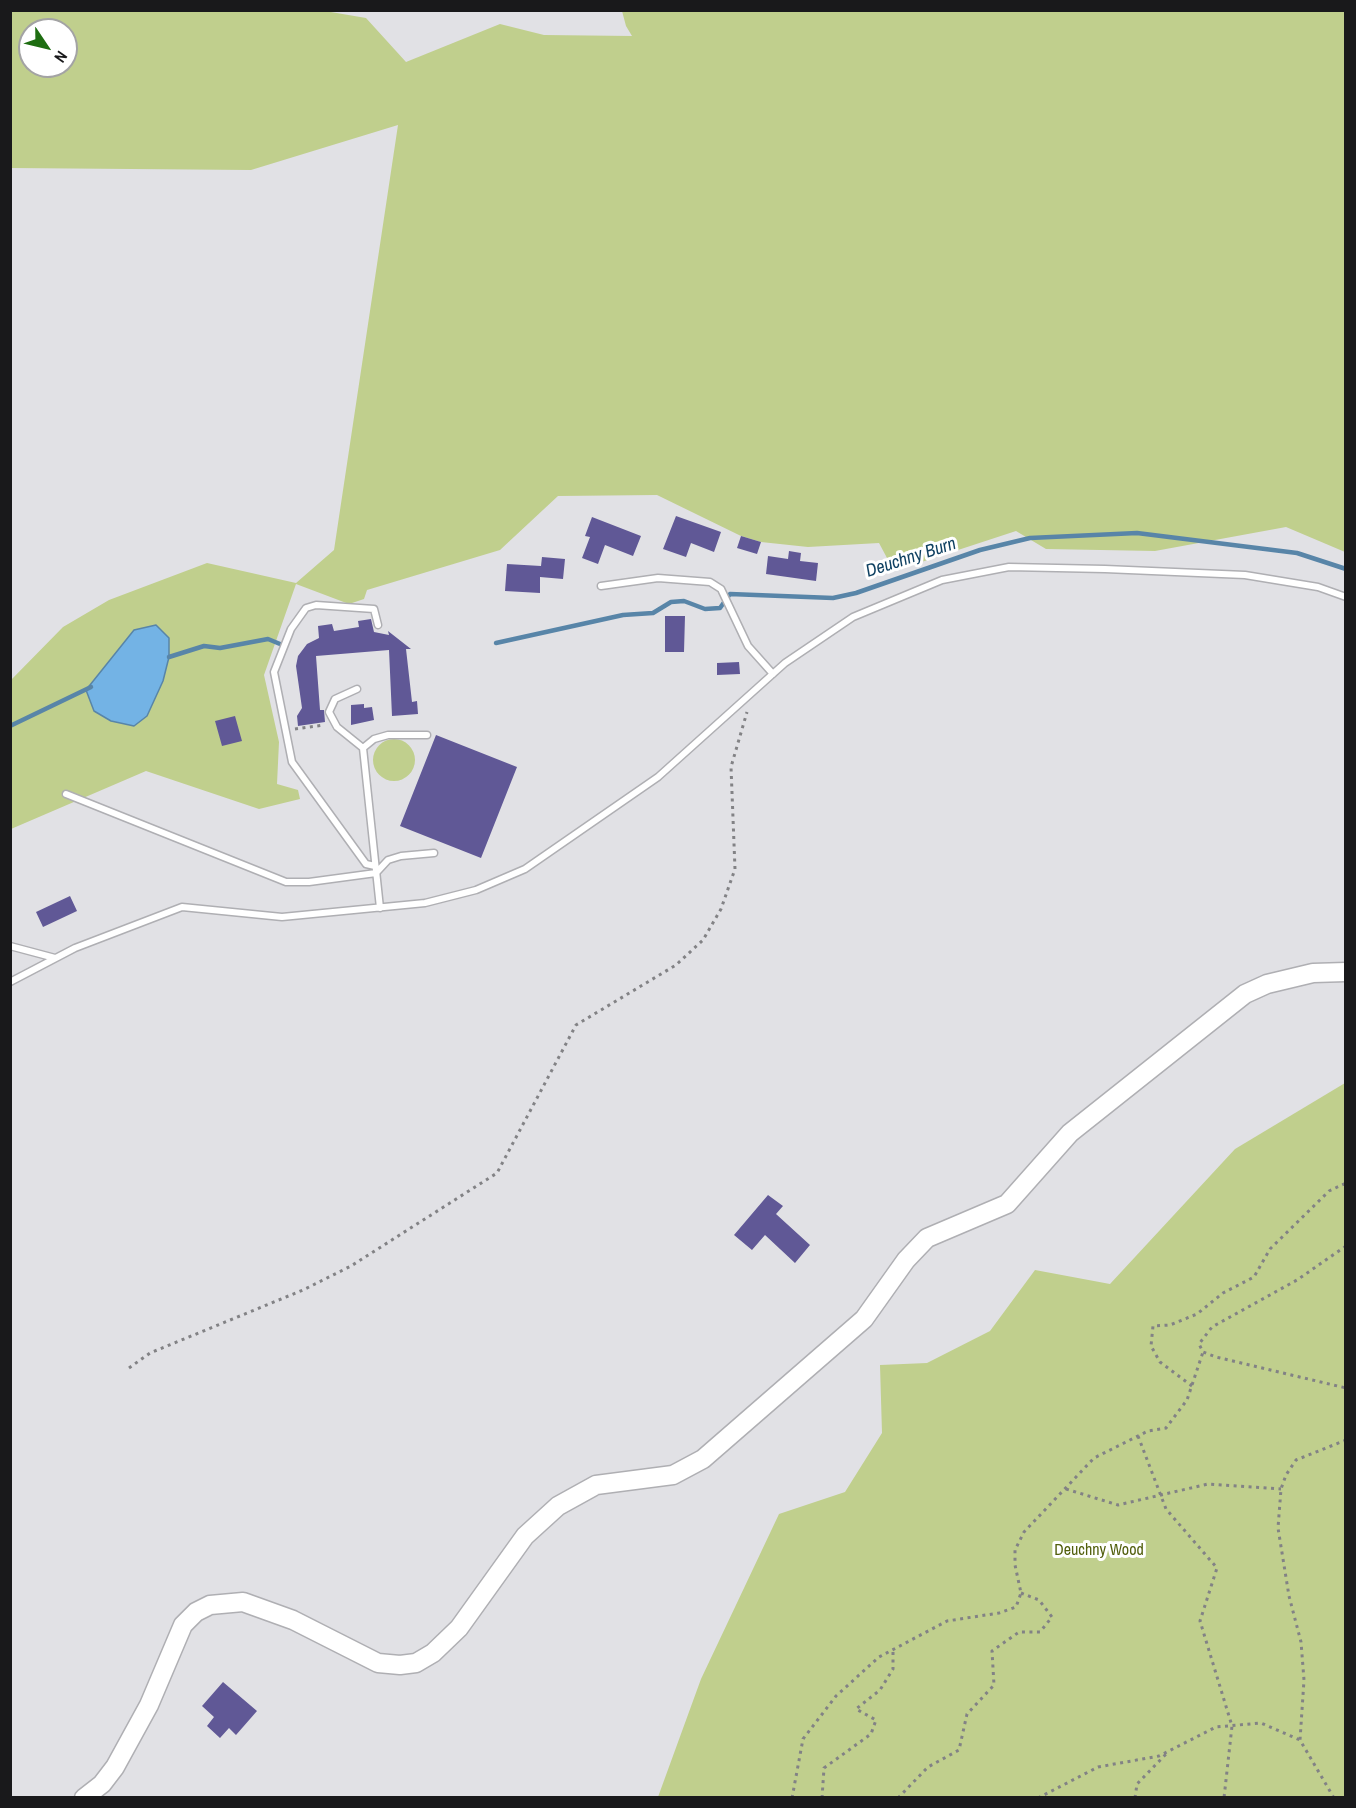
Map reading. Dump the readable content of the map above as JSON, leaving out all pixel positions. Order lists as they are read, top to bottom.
{
  "water": ["Deuchny Burn"],
  "parks": ["Deuchny Wood"],
  "north": "bottom right"
}
